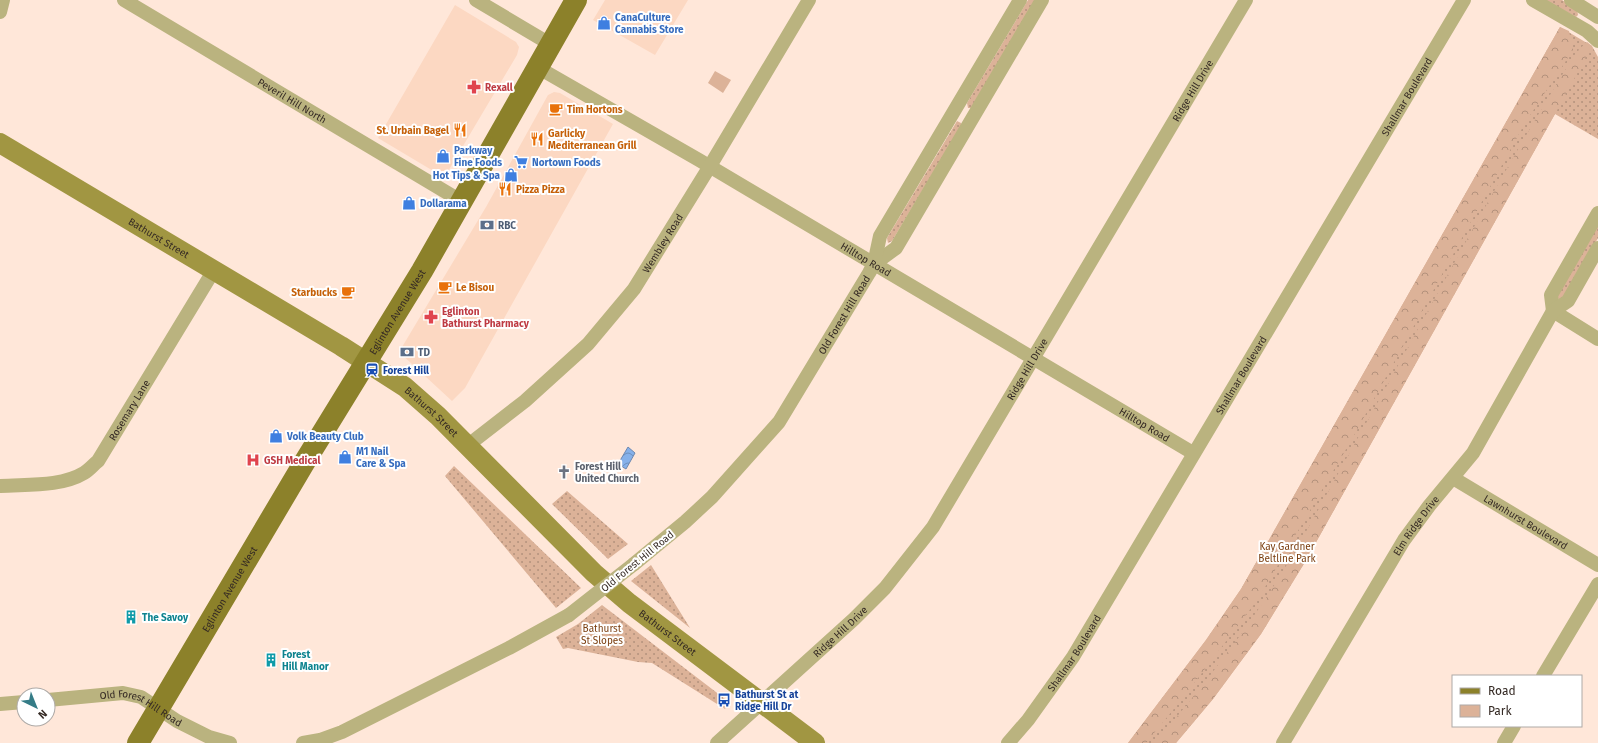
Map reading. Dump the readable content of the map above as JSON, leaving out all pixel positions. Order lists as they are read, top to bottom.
{
  "streets": {
    "main road": ["Bathurst Street", "Eglinton Avenue West"],
    "street": [
      "Ridge Hill Drive",
      "Shallmar Boulevard",
      "Peveril Hill North",
      "Wembley Road",
      "Hilltop Road",
      "Old Forest Hill Road",
      "Rosemary Lane",
      "Lawnhurst Boulevard",
      "Elm Ridge Drive"
    ]
  },
  "crossings": [
    ["Ridge Hill Drive", "Bathurst Street"],
    ["Ridge Hill Drive", "Hilltop Road"],
    ["Shallmar Boulevard", "Hilltop Road"],
    ["Peveril Hill North", "Eglinton Avenue West"],
    ["Bathurst Street", "Wembley Road"],
    ["Bathurst Street", "Eglinton Avenue West"],
    ["Bathurst Street", "Rosemary Lane"],
    ["Wembley Road", "Hilltop Road"],
    ["Hilltop Road", "Eglinton Avenue West"],
    ["Hilltop Road", "Old Forest Hill Road"],
    ["Eglinton Avenue West", "Old Forest Hill Road"],
    ["Lawnhurst Boulevard", "Elm Ridge Drive"]
  ],
  "parks": ["Kay Gardner Beltline Park", "Bathurst St Slopes"],
  "places": {
    "shop": [
      "CanaCulture Cannabis Store",
      "Parkway Fine Foods",
      "Hot Tips & Spa",
      "Dollarama",
      "Volk Beauty Club",
      "M1 Nail Care & Spa"
    ],
    "pharmacy": ["Rexall", "Eglinton Bathurst Pharmacy"],
    "cafe": ["Tim Hortons", "Le Bisou", "Starbucks"],
    "restaurant": ["St. Urbain Bagel", "Garlicky Mediterranean Grill", "Pizza Pizza"],
    "supermarket": ["Nortown Foods"],
    "bank": ["RBC", "TD"],
    "station": ["Forest Hill"],
    "hospital": ["GSH Medical"],
    "church": ["Forest Hill United Church"],
    "building": ["The Savoy", "Forest Hill Manor"],
    "bus stop": ["Bathurst St at Ridge Hill Dr"]
  },
  "legend": ["Road", "Park"],
  "north": "bottom right"
}
